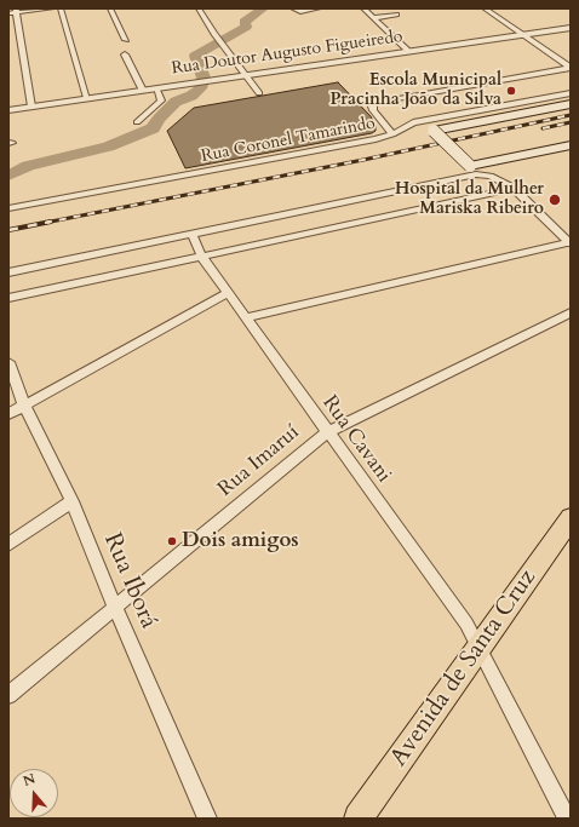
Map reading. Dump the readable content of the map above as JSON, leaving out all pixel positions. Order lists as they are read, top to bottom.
{
  "streets": {
    "main road": ["Avenida de Santa Cruz"],
    "street": [
      "Rua Doutor Augusto Figueiredo",
      "Rua Coronel Tamarindo",
      "Rua Cavani",
      "Rua Imaruí",
      "Rua Iborá"
    ]
  },
  "crossings": [
    ["Rua Cavani", "Rua Imaruí"],
    ["Rua Cavani", "Avenida de Santa Cruz"],
    ["Rua Imaruí", "Rua Iborá"]
  ],
  "places": ["Escola Municipal Pracinha João da Silva", "Hospital da Mulher Mariska Ribeiro", "Dois amigos"],
  "north": "top"
}
